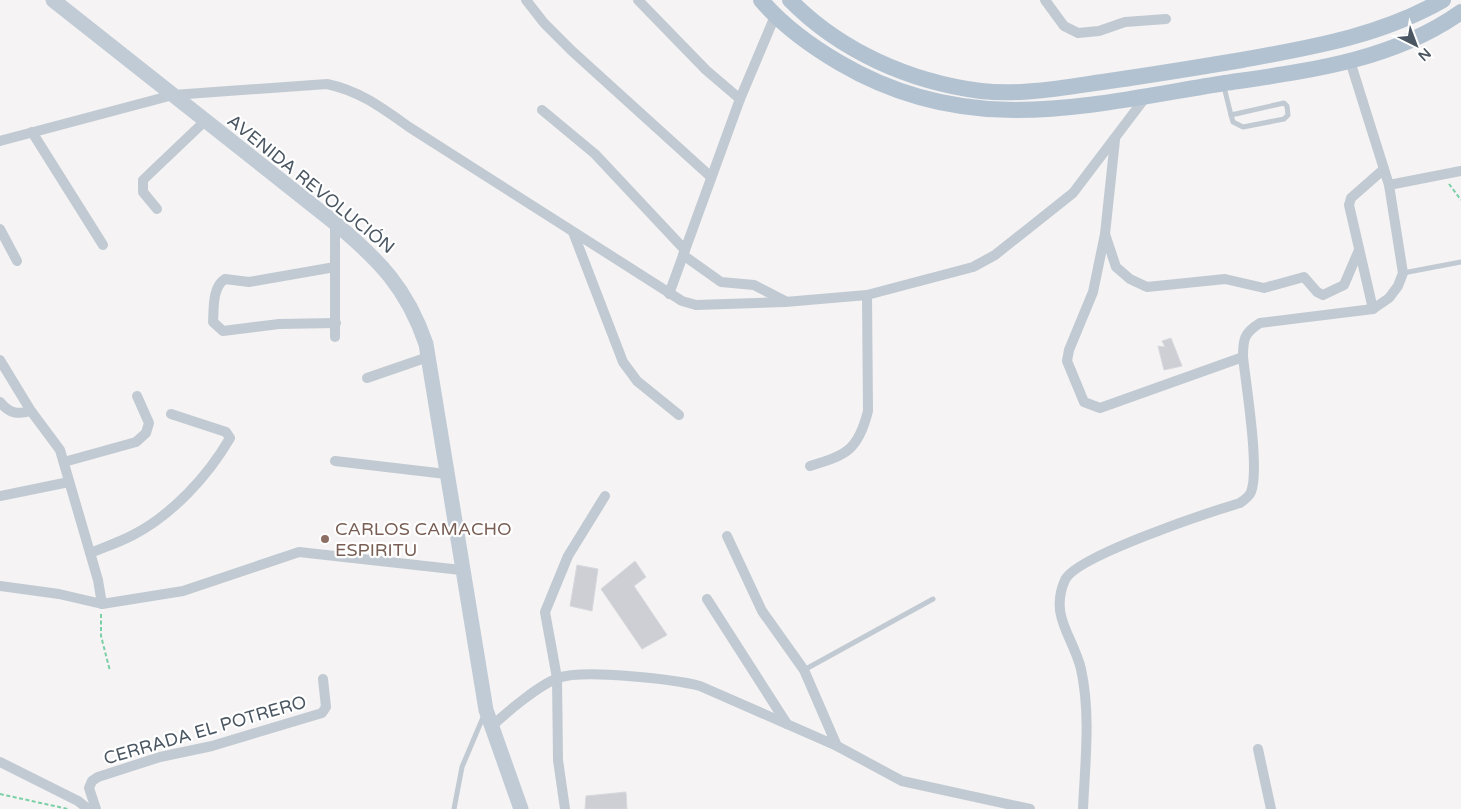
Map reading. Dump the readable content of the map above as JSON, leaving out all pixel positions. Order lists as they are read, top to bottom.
{
  "streets": {
    "street": ["AVENIDA REVOLUCIÓN", "CERRADA EL POTRERO"]
  },
  "places": ["CARLOS CAMACHO ESPIRITU"],
  "north": "bottom right"
}
